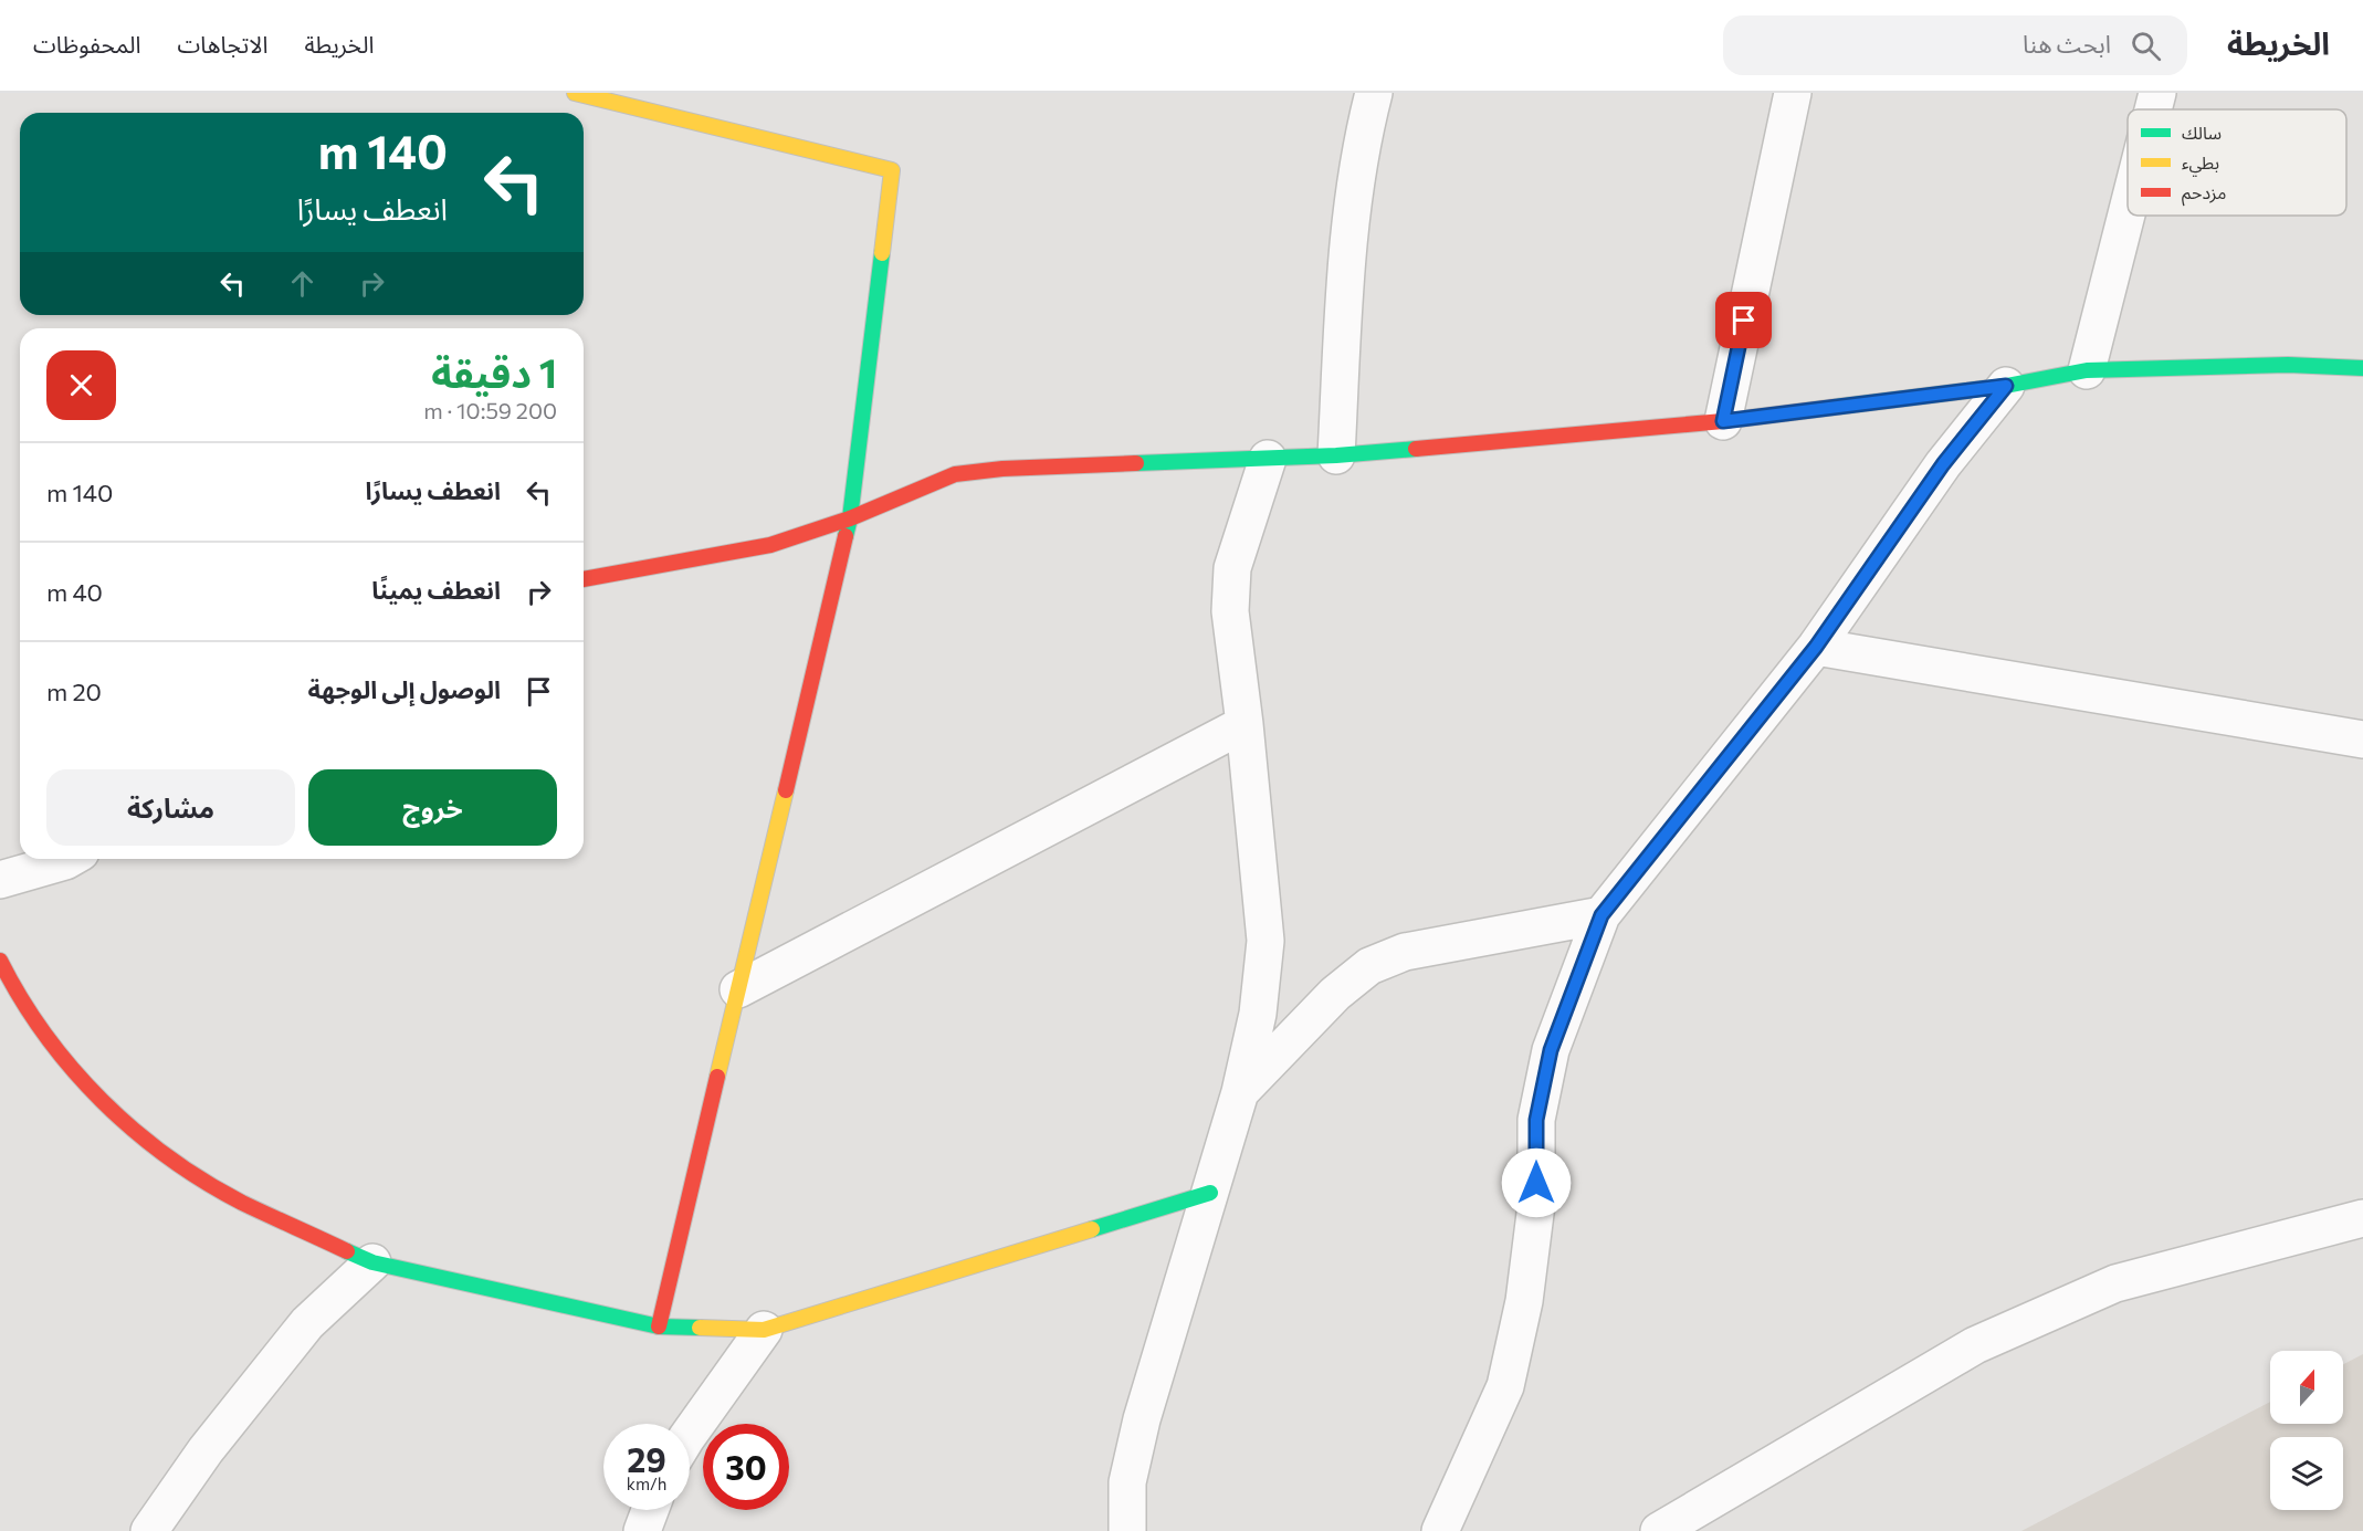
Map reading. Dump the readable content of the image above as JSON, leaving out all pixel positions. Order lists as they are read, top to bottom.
{
  "legend": ["سالك", "بطيء", "مزدحم"],
  "north": "top",
  "page": {
    "header": "الخريطة",
    "search": "ابحث هنا",
    "nav": ["الخريطة", "الاتجاهات", "المحفوظات"],
    "turn": ["140 m", "انعطف يسارًا"],
    "heading": ["1 دقيقة", "200 m · 10:59"],
    "list": [
      {
        "name": "انعطف يسارًا",
        "value": "140 m"
      },
      {
        "name": "انعطف يمينًا",
        "value": "40 m"
      },
      {
        "name": "الوصول إلى الوجهة",
        "value": "20 m"
      }
    ],
    "buttons": ["خروج", "مشاركة"],
    "speed": "29 km/h",
    "limit": "30"
  }
}
